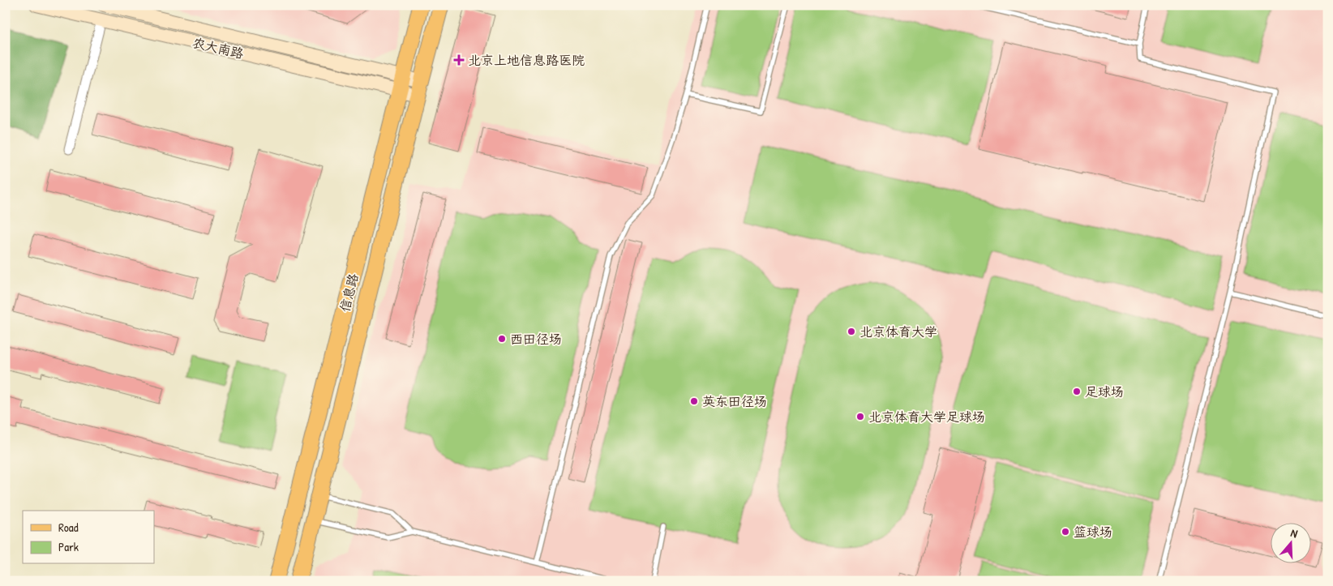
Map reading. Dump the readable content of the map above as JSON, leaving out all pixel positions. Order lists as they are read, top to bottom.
{
  "streets": {
    "main road": ["农大南路", "信息路"]
  },
  "crossings": [
    ["农大南路", "信息路"]
  ],
  "places": {
    "health": ["北京上地信息路医院"],
    "other": [
      "北京体育大学",
      "西田径场",
      "足球场",
      "英东田径场",
      "北京体育大学足球场",
      "篮球场"
    ]
  },
  "legend": ["Road", "Park"],
  "north": "top"
}
